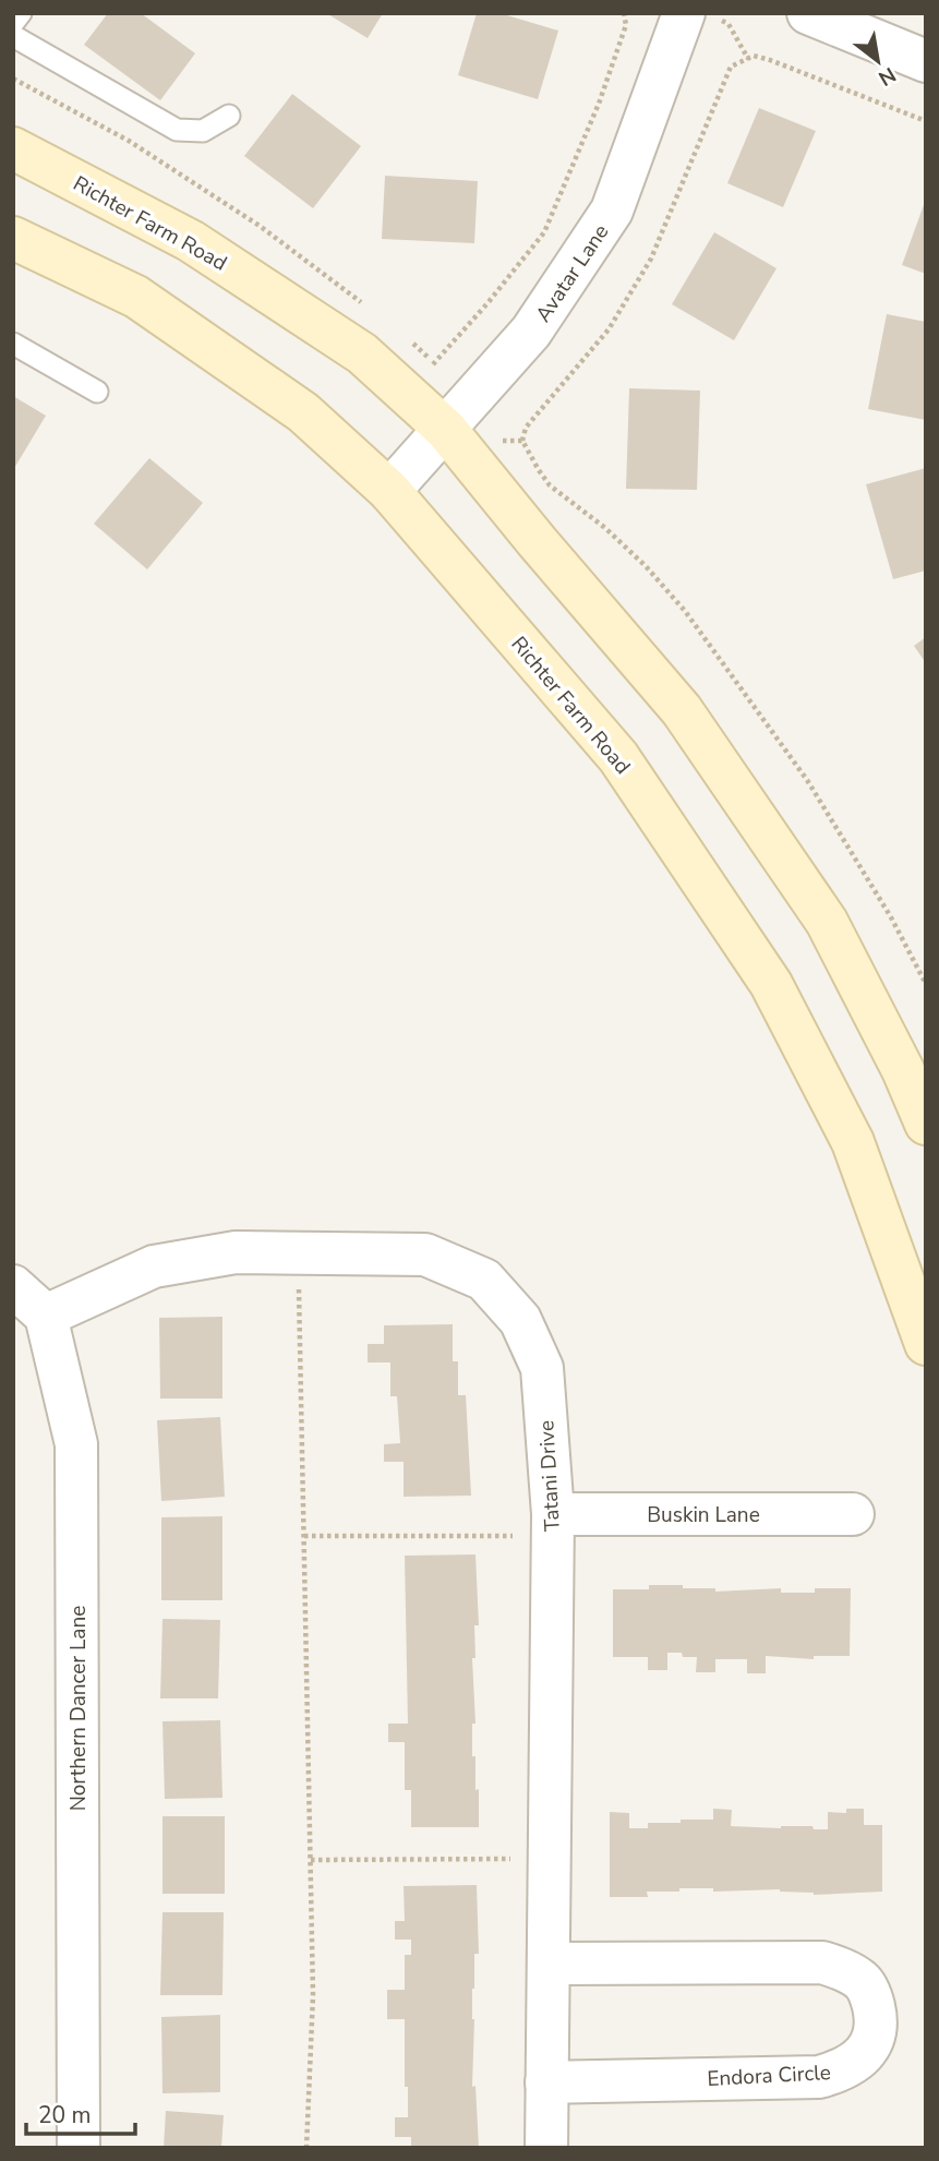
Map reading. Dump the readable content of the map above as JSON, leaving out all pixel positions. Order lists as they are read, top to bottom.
{
  "streets": {
    "main road": ["Richter Farm Road"],
    "street": [
      "Avatar Lane",
      "Tatani Drive",
      "Buskin Lane",
      "Northern Dancer Lane",
      "Endora Circle"
    ]
  },
  "crossings": [
    ["Richter Farm Road", "Avatar Lane"],
    ["Tatani Drive", "Buskin Lane"],
    ["Tatani Drive", "Northern Dancer Lane"],
    ["Tatani Drive", "Endora Circle"]
  ],
  "scale_bar": "20 m",
  "north": "bottom right"
}
